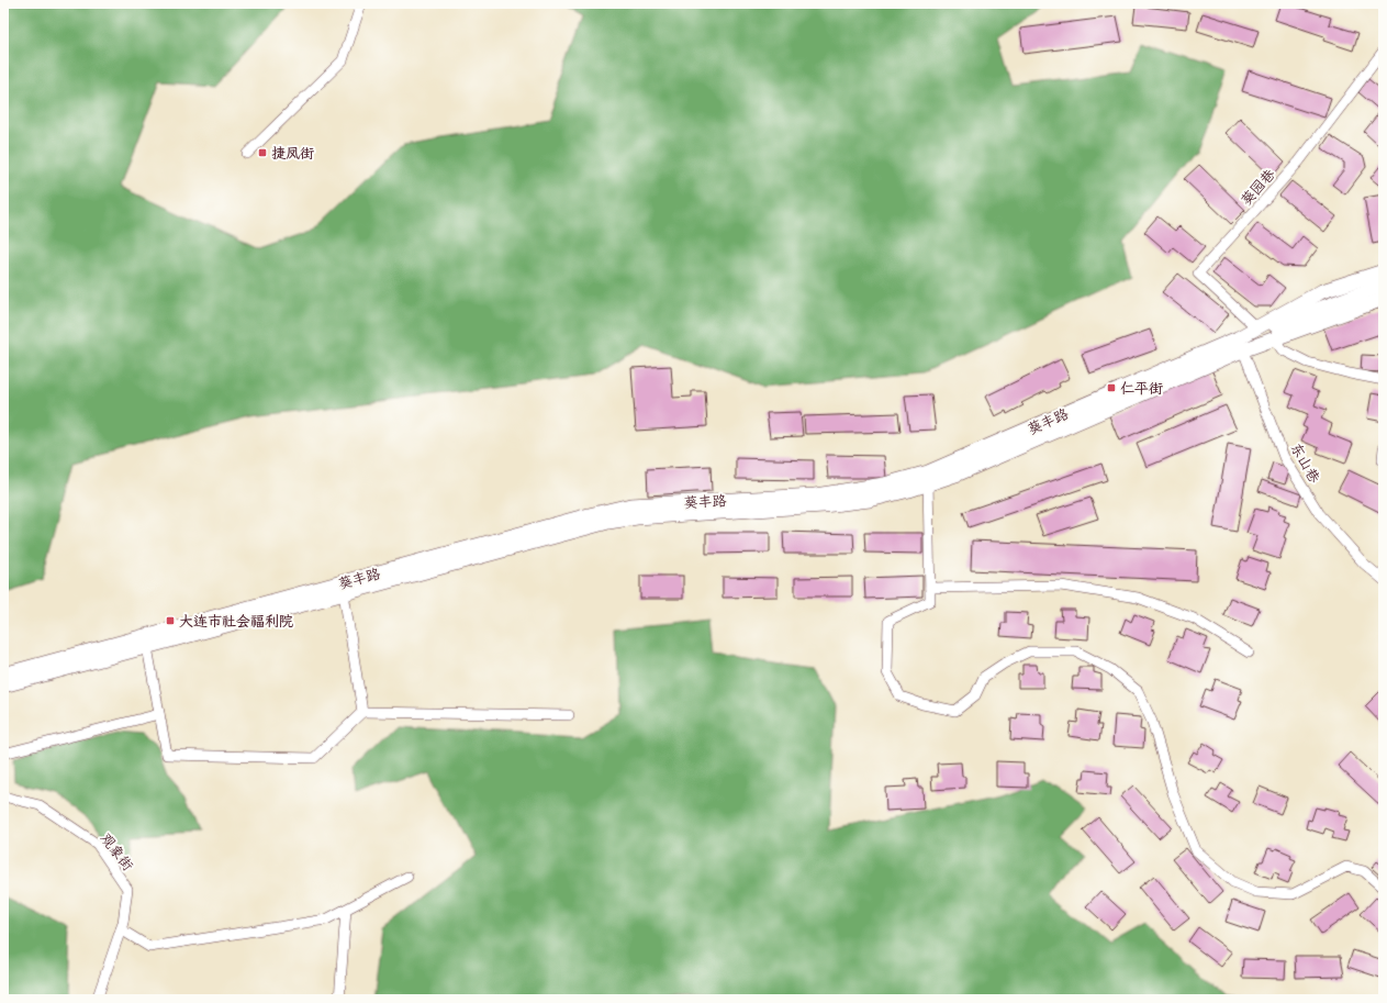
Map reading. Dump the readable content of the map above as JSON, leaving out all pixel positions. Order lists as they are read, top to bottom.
{
  "streets": {
    "main road": ["葵丰路"],
    "street": ["葵园巷", "东山巷", "观象街"]
  },
  "crossings": [
    ["葵园巷", "葵丰路"],
    ["葵丰路", "东山巷"]
  ],
  "places": {
    "transit": ["捷凤街", "仁平街", "大连市社会福利院"]
  }
}
